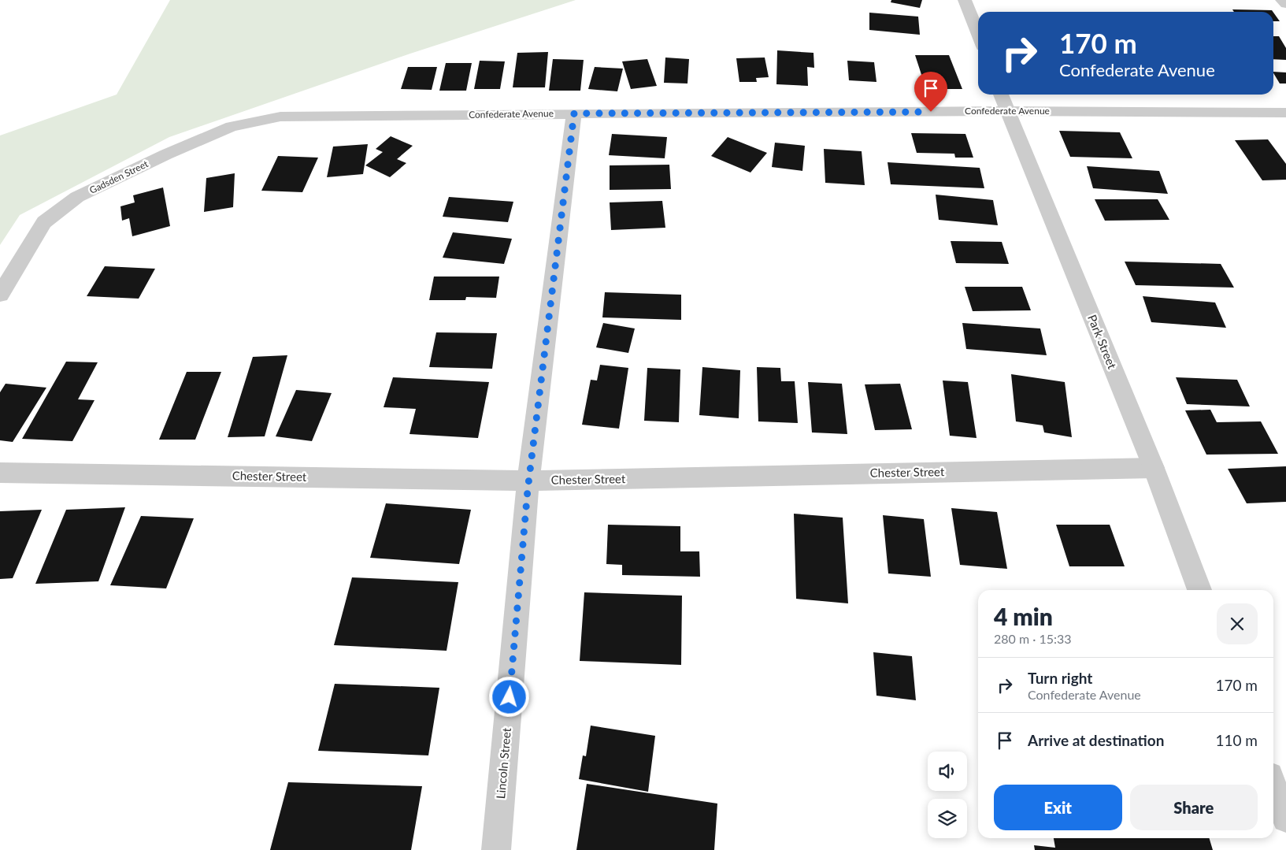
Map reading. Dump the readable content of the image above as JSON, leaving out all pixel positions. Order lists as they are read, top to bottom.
{
  "streets": {
    "street": [
      "Confederate Avenue",
      "Gadsden Street",
      "Park Street",
      "Chester Street",
      "Lincoln Street"
    ]
  },
  "crossings": [
    ["Confederate Avenue", "Gadsden Street"],
    ["Confederate Avenue", "Park Street"],
    ["Confederate Avenue", "Lincoln Street"],
    ["Park Street", "Chester Street"],
    ["Chester Street", "Lincoln Street"]
  ],
  "page": {
    "turn": ["170 m", "Confederate Avenue"],
    "heading": ["4 min", "280 m · 15:33"],
    "list": [
      {
        "name": "Turn right",
        "note": "Confederate Avenue",
        "value": "170 m"
      },
      {
        "name": "Arrive at destination",
        "value": "110 m"
      }
    ],
    "buttons": ["Exit", "Share"]
  }
}
